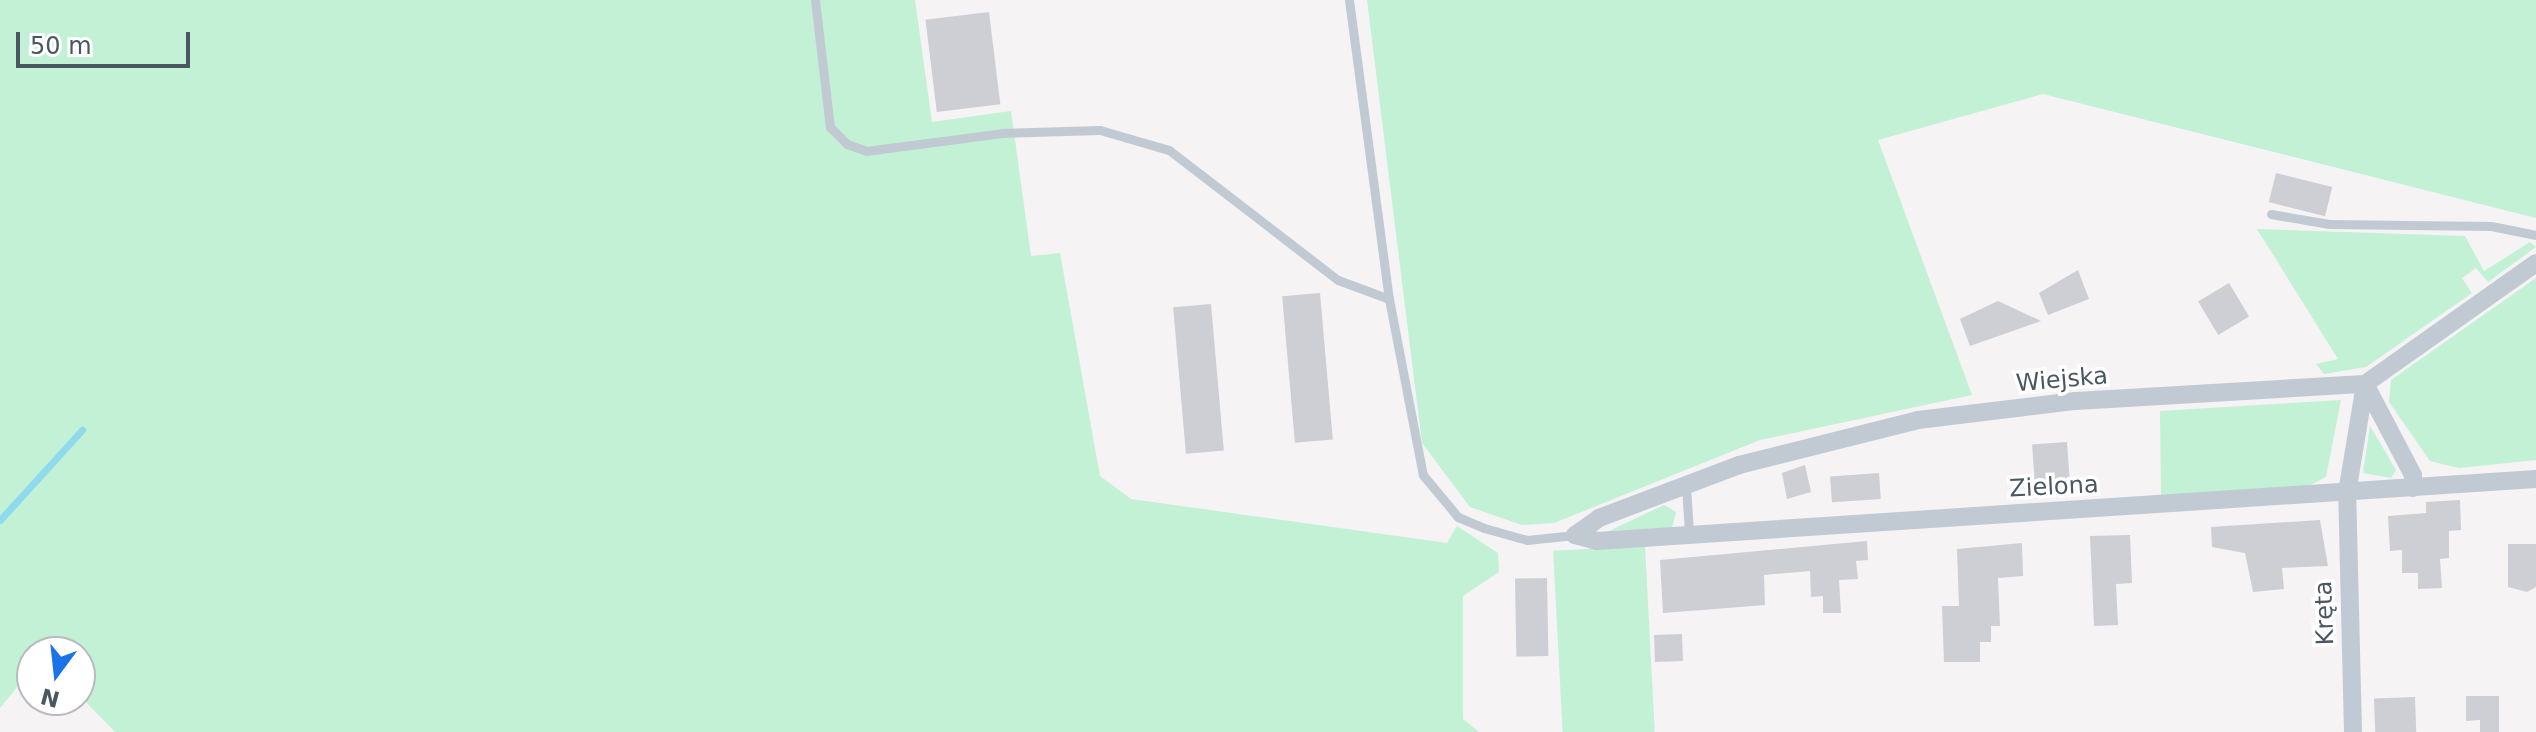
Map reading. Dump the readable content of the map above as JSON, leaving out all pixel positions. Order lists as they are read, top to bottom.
{
  "streets": {
    "street": ["Wiejska", "Zielona", "Kręta"]
  },
  "crossings": [
    ["Wiejska", "Zielona"],
    ["Wiejska", "Kręta"],
    ["Zielona", "Kręta"]
  ],
  "scale_bar": "50 m",
  "north": "bottom"
}
